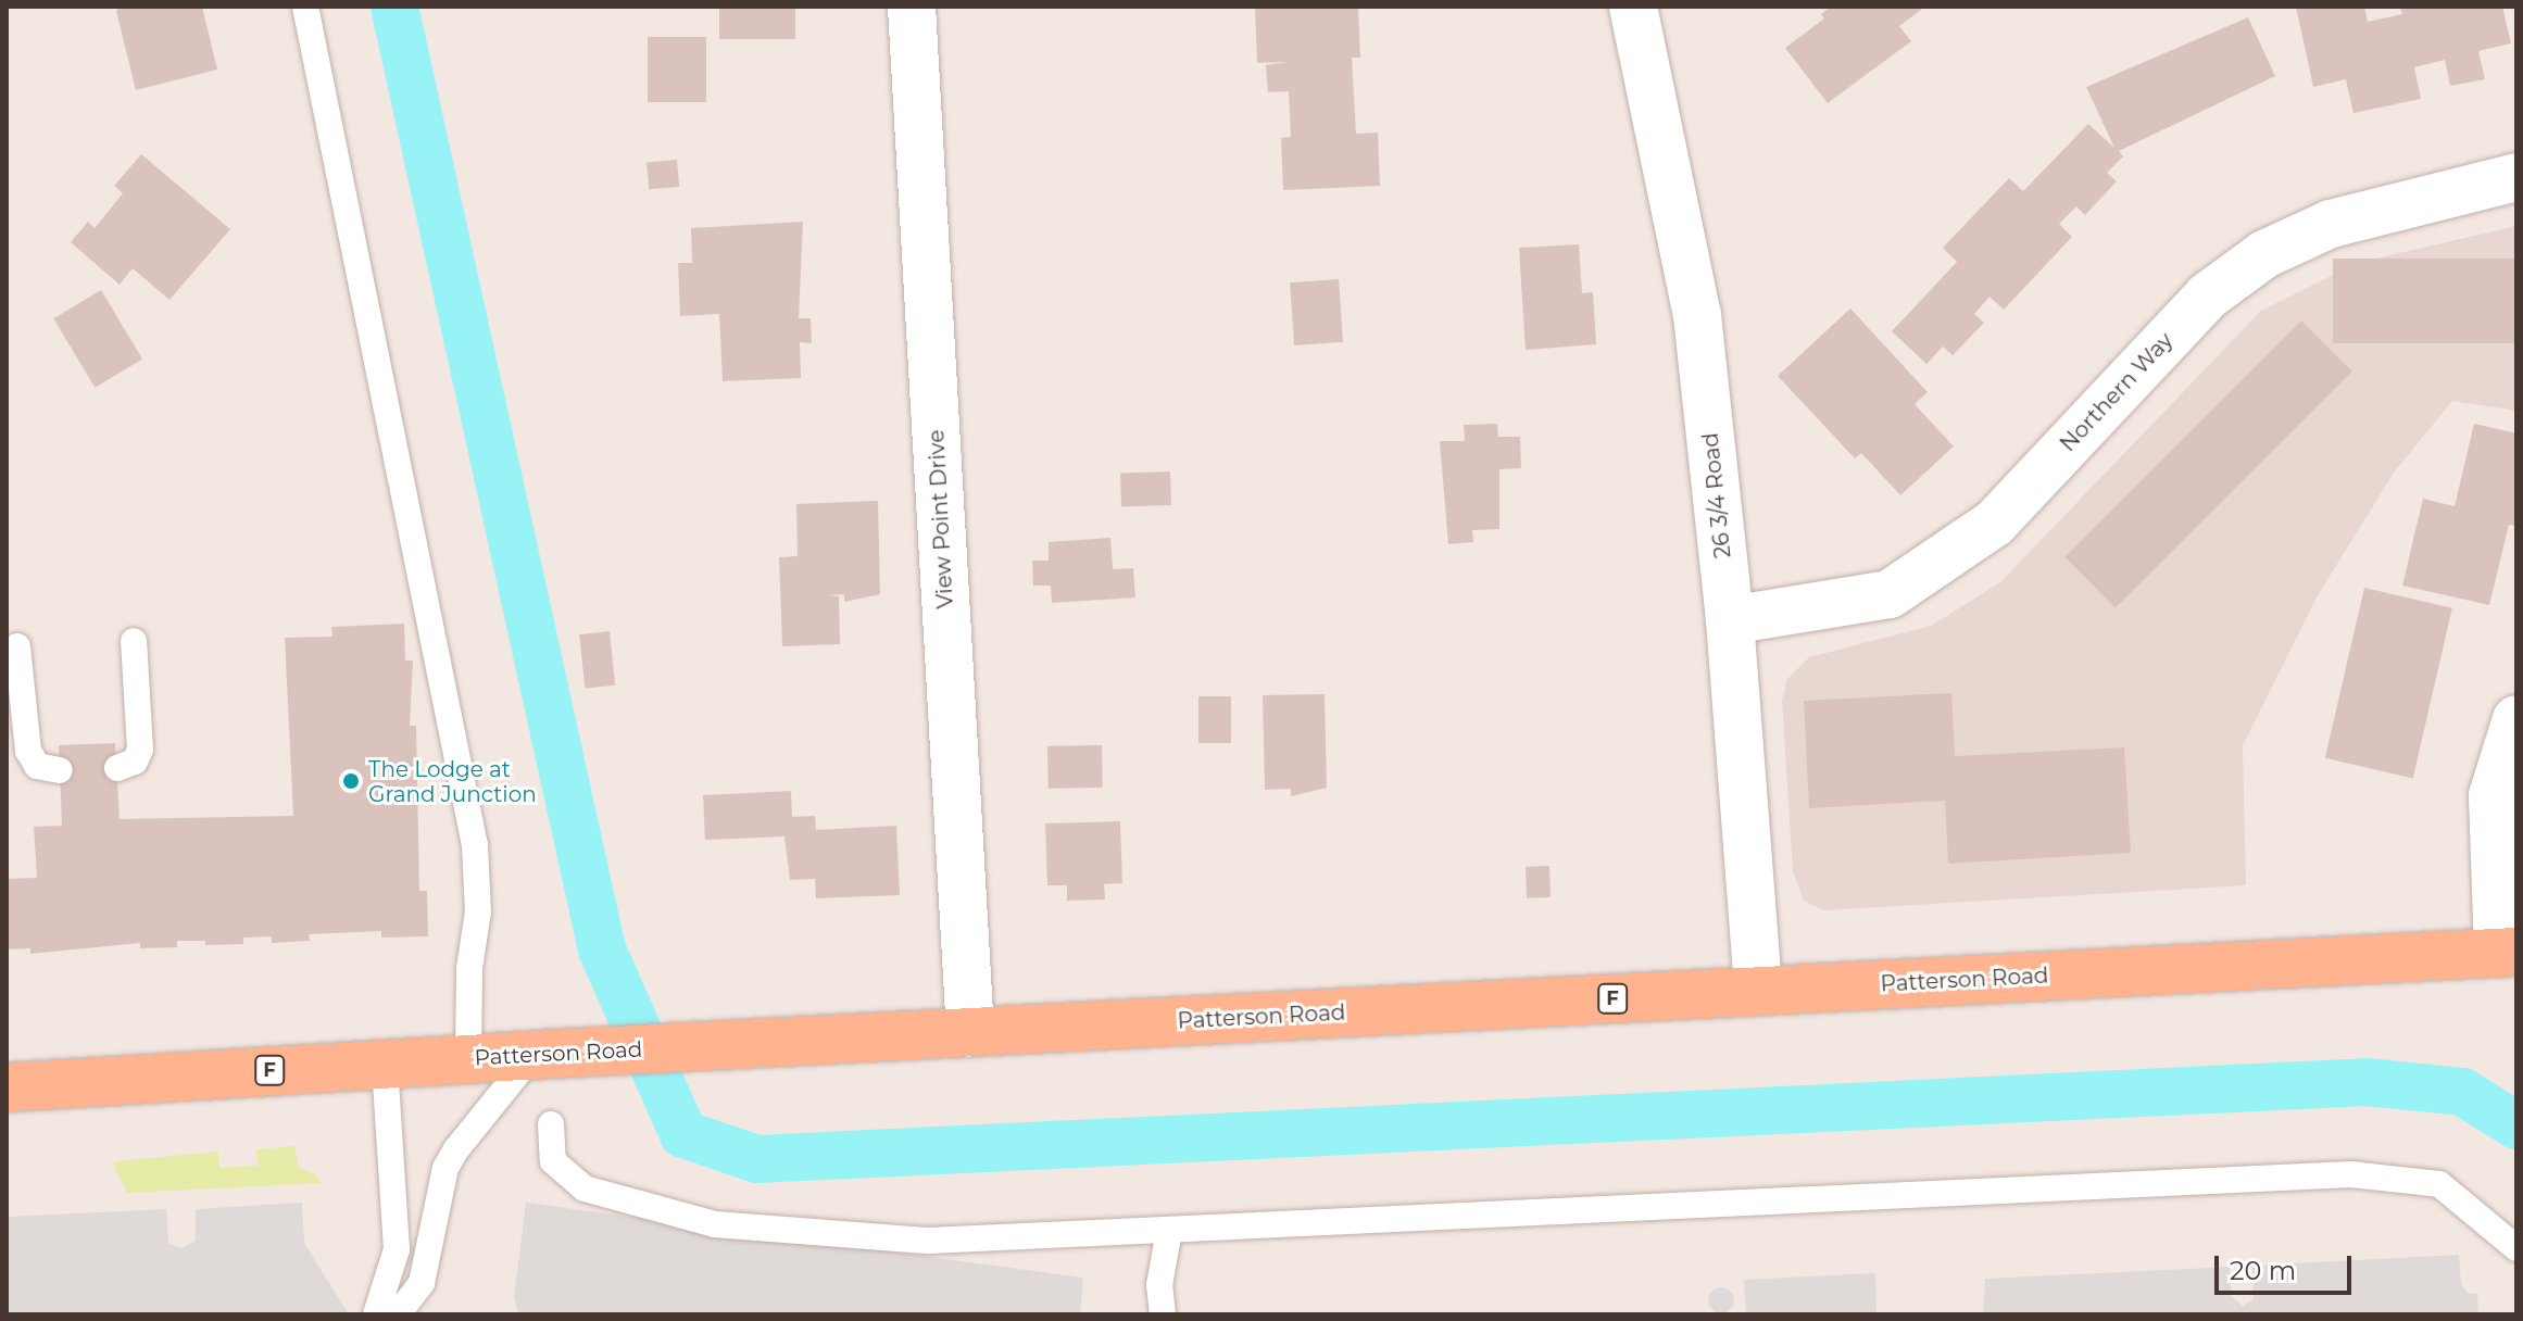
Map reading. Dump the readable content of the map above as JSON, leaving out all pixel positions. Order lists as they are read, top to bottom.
{
  "streets": {
    "main road": ["Patterson Road", "F"],
    "street": ["Northern Way", "26 3/4 Road", "View Point Drive"]
  },
  "crossings": [
    ["Northern Way", "26 3/4 Road"],
    ["26 3/4 Road", "Patterson Road"],
    ["View Point Drive", "Patterson Road"]
  ],
  "places": ["The Lodge at Grand Junction"],
  "scale_bar": "20 m"
}
